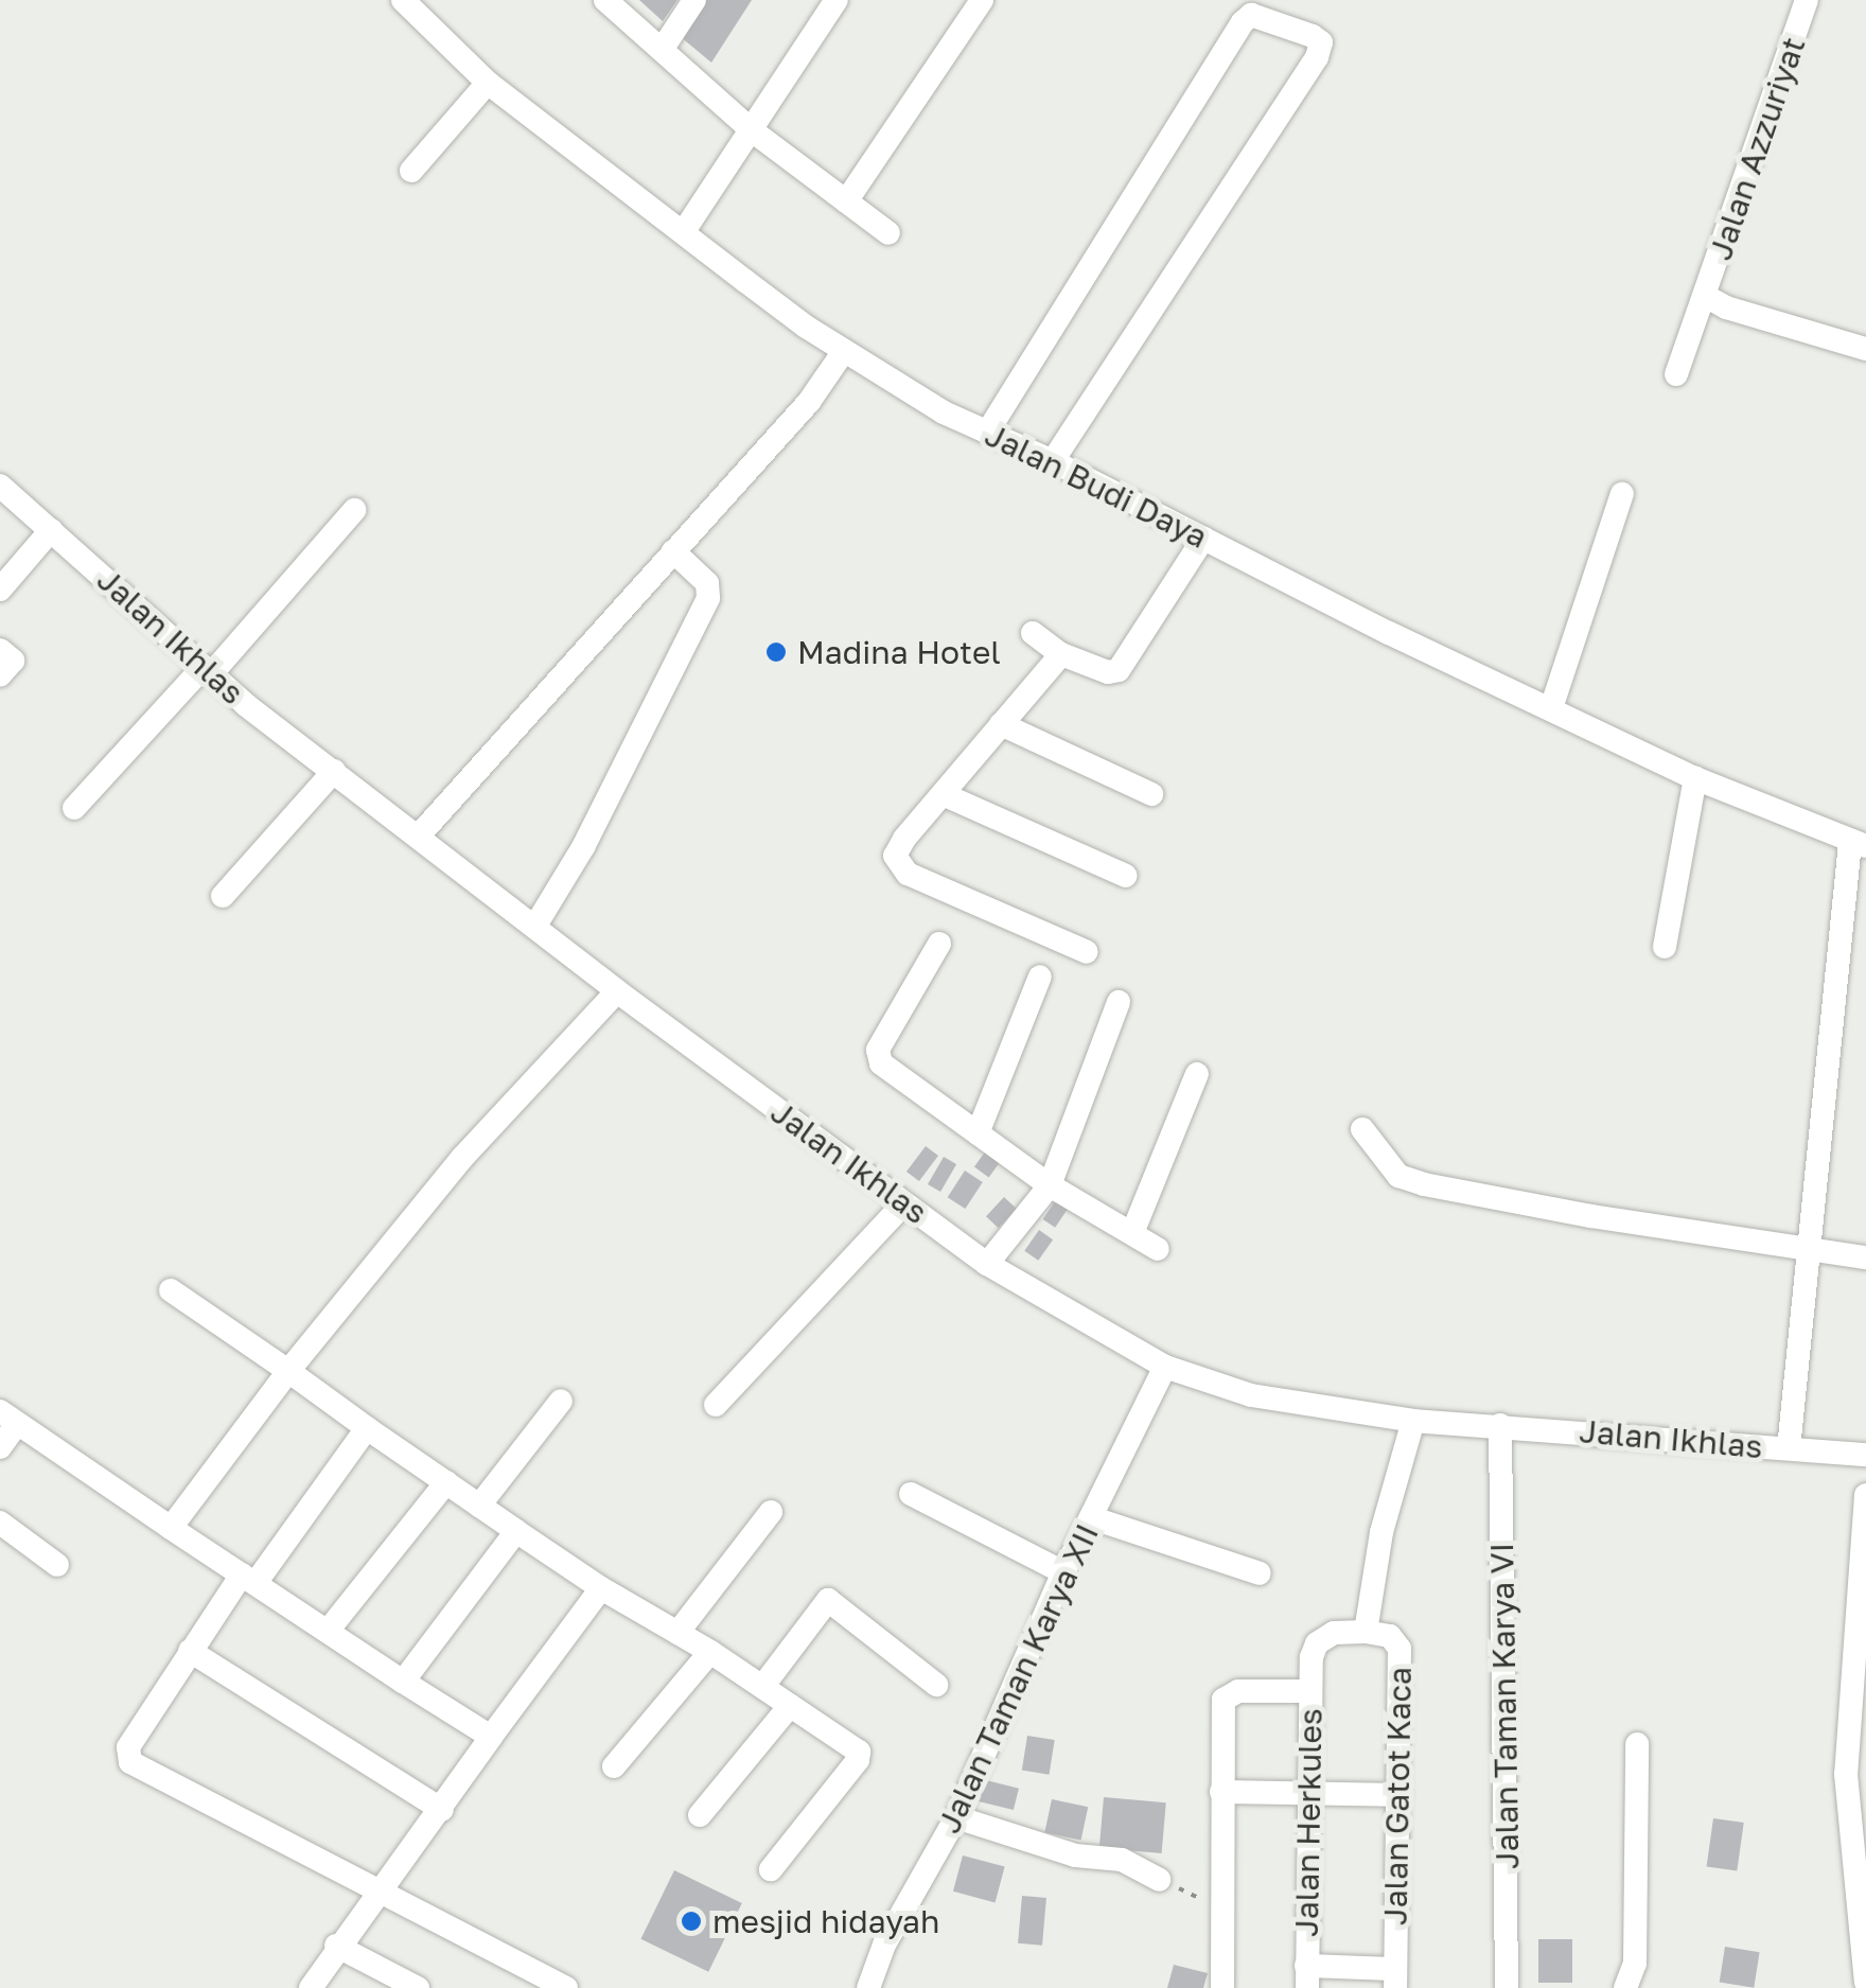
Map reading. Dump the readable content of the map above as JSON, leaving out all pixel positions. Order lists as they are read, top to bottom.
{
  "streets": {
    "street": [
      "Jalan Azzuriyat",
      "Jalan Budi Daya",
      "Jalan Ikhlas",
      "Jalan Taman Karya XII",
      "Jalan Taman Karya VI",
      "Jalan Gatot Kaca",
      "Jalan Herkules"
    ]
  },
  "crossings": [
    ["Jalan Ikhlas", "Jalan Taman Karya XII"],
    ["Jalan Ikhlas", "Jalan Taman Karya VI"],
    ["Jalan Gatot Kaca", "Jalan Herkules"]
  ],
  "places": ["Madina Hotel", "mesjid hidayah"]
}
